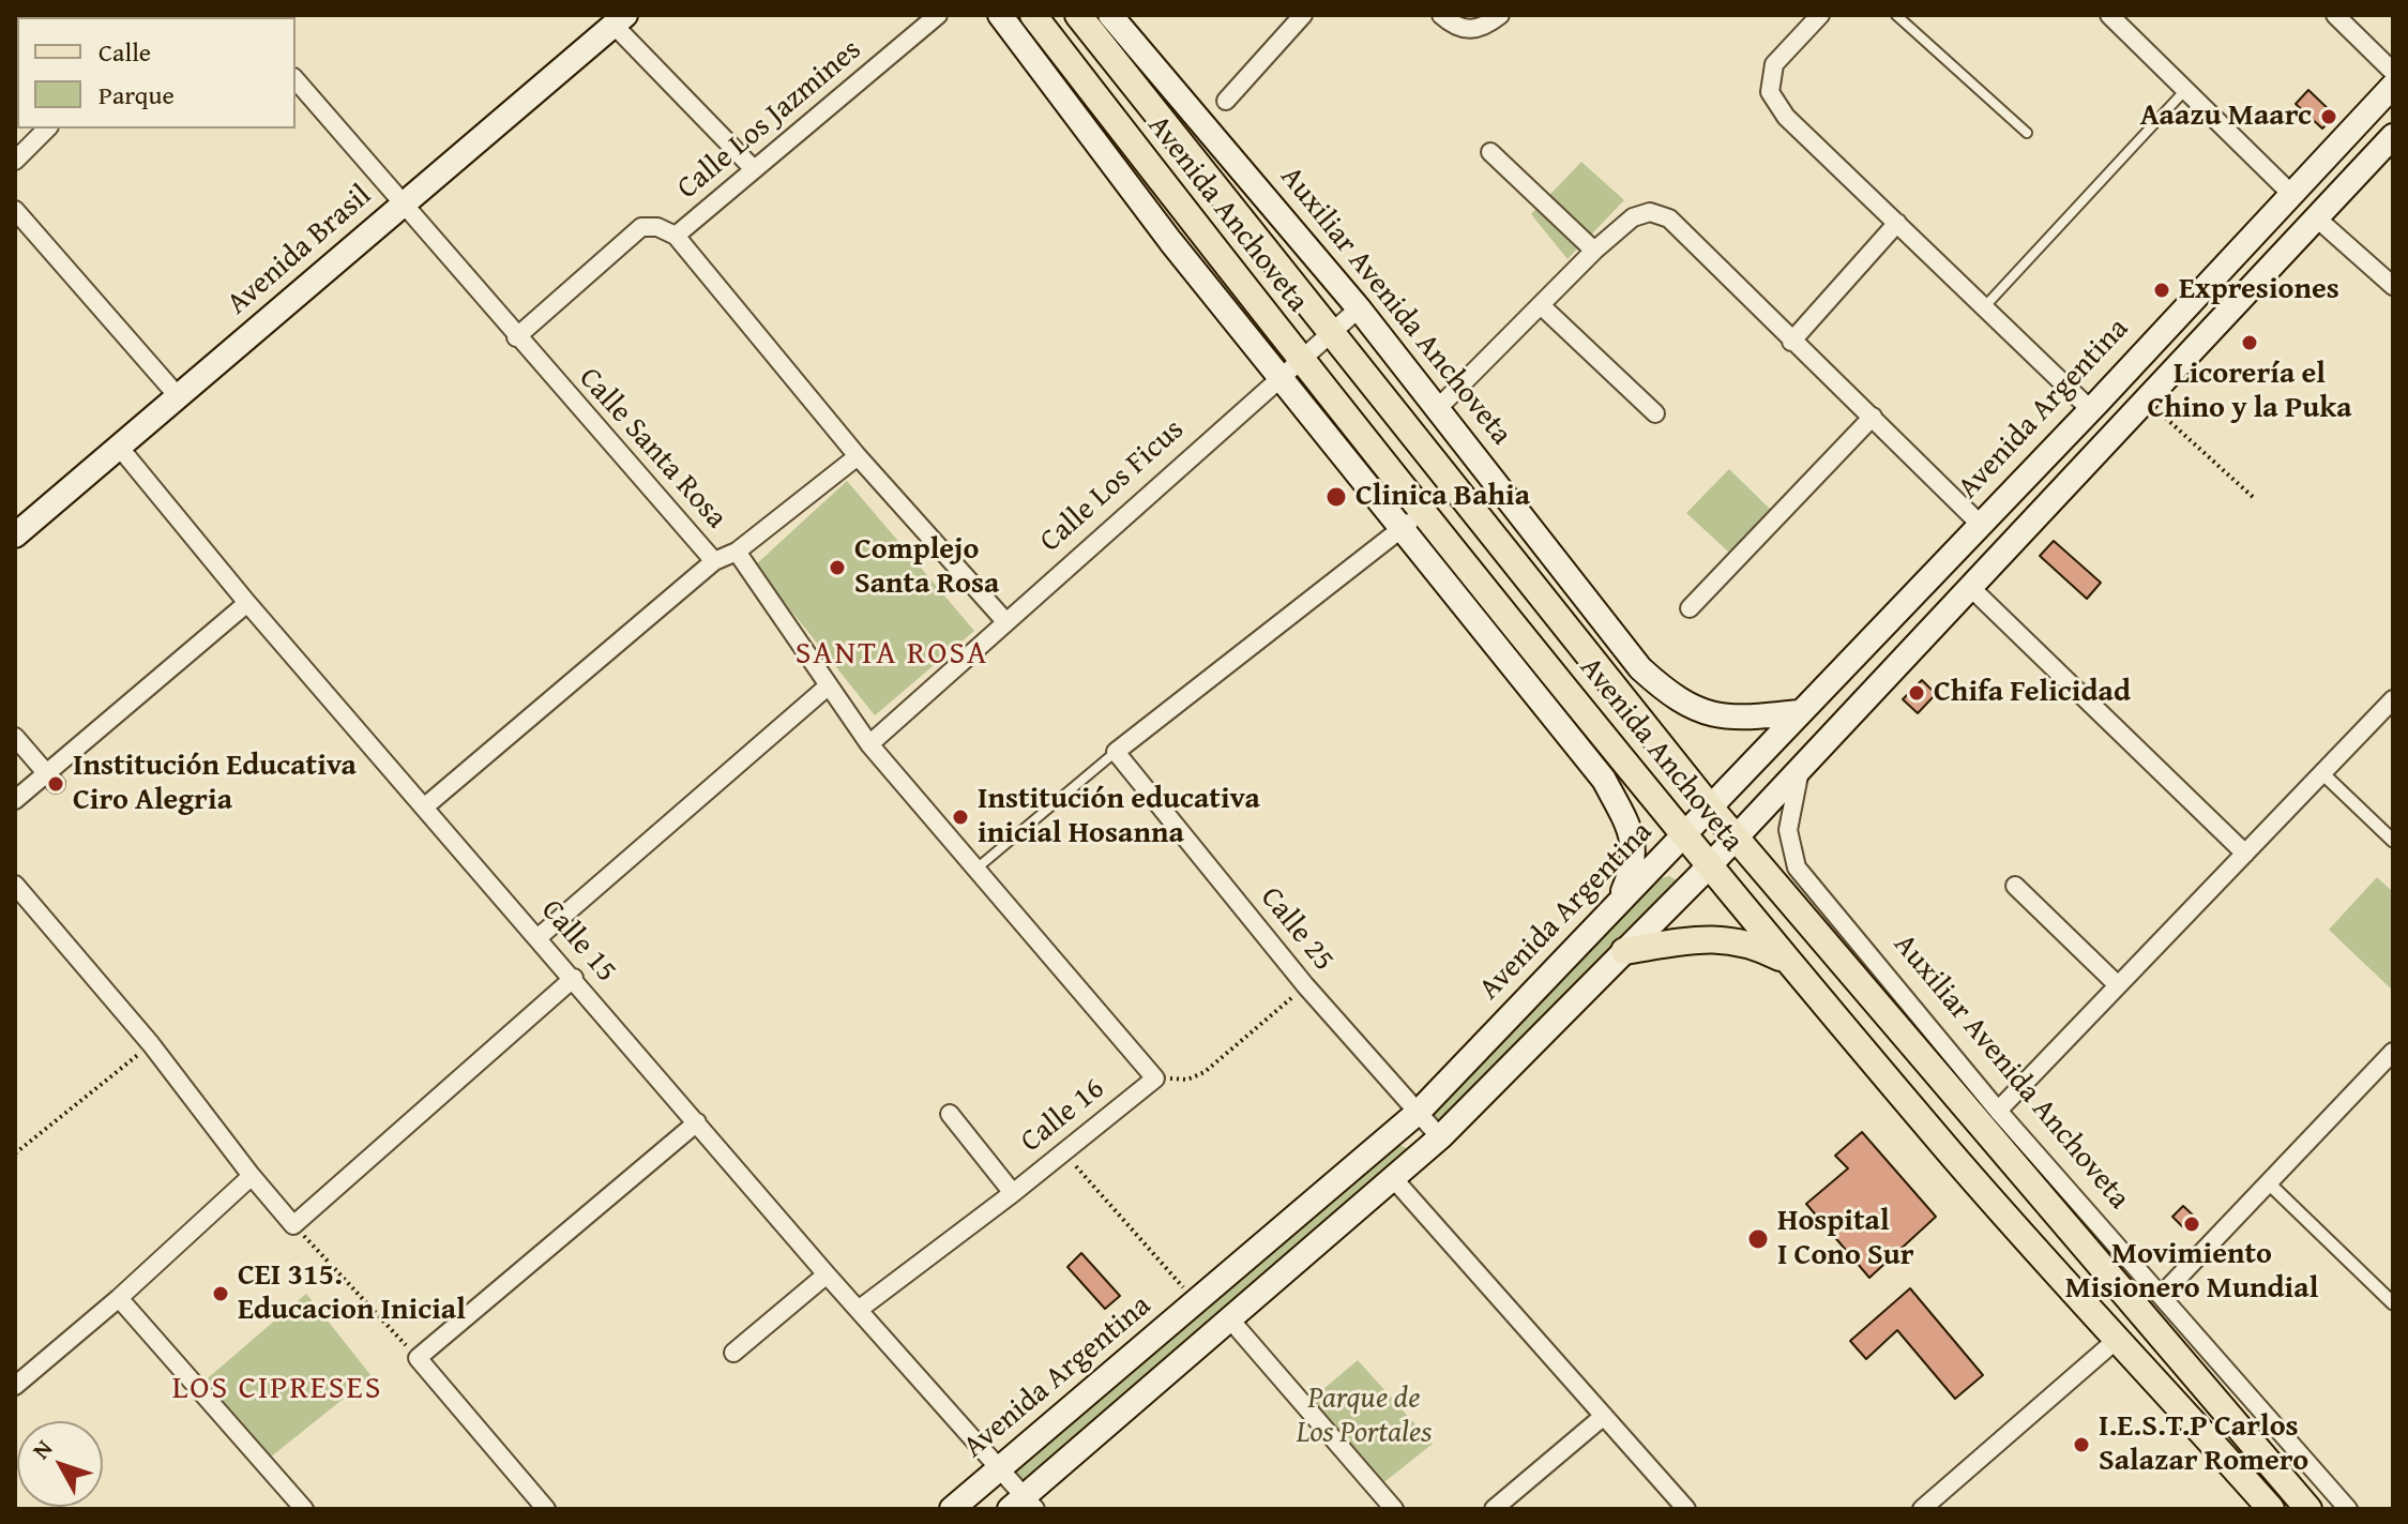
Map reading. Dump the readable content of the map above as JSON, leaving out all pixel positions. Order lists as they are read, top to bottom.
{
  "streets": {
    "main road": [
      "Avenida Anchoveta",
      "Avenida Brasil",
      "Auxiliar Avenida Anchoveta",
      "Avenida Argentina"
    ],
    "street": [
      "Calle Los Jazmines",
      "Calle Santa Rosa",
      "Calle Los Ficus",
      "Calle 25",
      "Calle 15",
      "Calle 16"
    ]
  },
  "crossings": [
    ["Avenida Anchoveta", "Avenida Argentina"],
    ["Avenida Anchoveta", "Calle Los Ficus"],
    ["Avenida Brasil", "Calle Santa Rosa"],
    ["Avenida Brasil", "Calle 15"],
    ["Auxiliar Avenida Anchoveta", "Avenida Argentina"],
    ["Auxiliar Avenida Anchoveta", "Calle Los Ficus"],
    ["Avenida Argentina", "Calle 25"],
    ["Avenida Argentina", "Calle 15"],
    ["Calle Santa Rosa", "Calle Los Ficus"],
    ["Calle Santa Rosa", "Calle 16"],
    ["Calle 15", "Calle 16"]
  ],
  "districts": ["SANTA ROSA", "LOS CIPRESES"],
  "parks": ["Parque de Los Portales"],
  "places": [
    "Aaazu Maarc",
    "Expresiones",
    "Licorería el Chino y la Puka",
    "Clinica Bahia",
    "Complejo Santa Rosa",
    "Chifa Felicidad",
    "Institución Educativa Ciro Alegria",
    "Institución educativa inicial Hosanna",
    "Movimiento Misionero Mundial",
    "Hospital I Cono Sur",
    "CEI 315. Educacion Inicial",
    "I.E.S.T.P Carlos Salazar Romero"
  ],
  "legend": ["Calle", "Parque"],
  "north": "top left"
}
